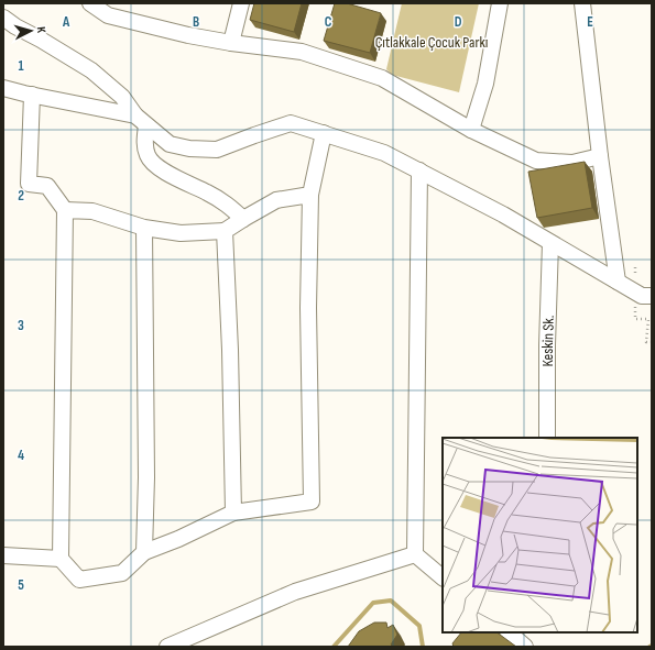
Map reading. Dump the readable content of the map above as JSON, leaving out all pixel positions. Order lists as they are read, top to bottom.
{
  "streets": {
    "street": ["Keskin Sk."]
  },
  "parks": ["Çıtlakkale Çocuk Parkı"],
  "north": "right",
  "grid": {
    "columns": [
      "A",
      "B",
      "C",
      "D",
      "E"
    ],
    "rows": [
      "1",
      "2",
      "3",
      "4",
      "5"
    ]
  }
}
